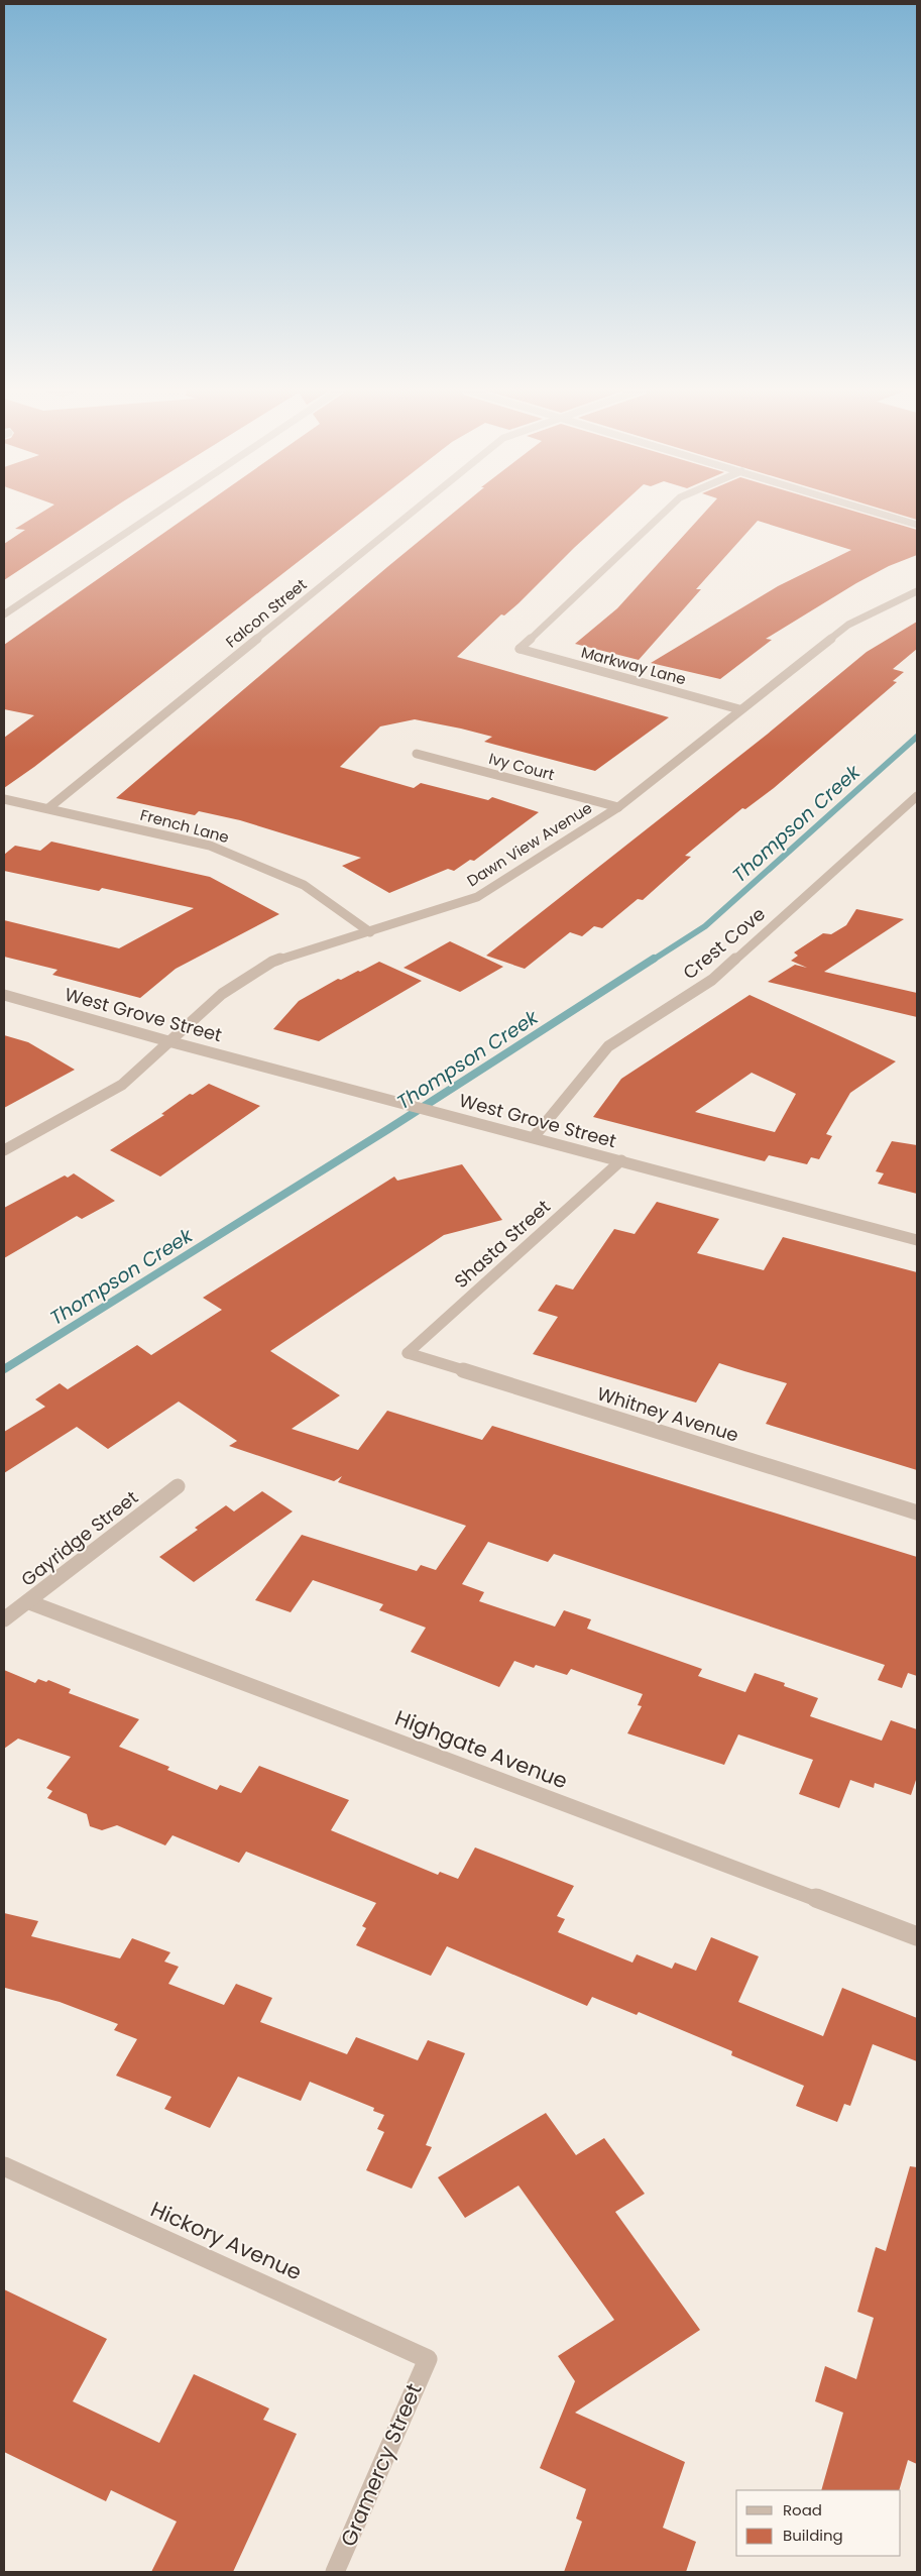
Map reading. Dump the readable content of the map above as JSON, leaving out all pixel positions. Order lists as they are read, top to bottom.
{
  "streets": {
    "street": [
      "Falcon Street",
      "Markway Lane",
      "Ivy Court",
      "French Lane",
      "Dawn View Avenue",
      "Crest Cove",
      "West Grove Street",
      "Shasta Street",
      "Whitney Avenue",
      "Gayridge Street",
      "Highgate Avenue",
      "Hickory Avenue",
      "Gramercy Street"
    ]
  },
  "crossings": [
    ["Falcon Street", "French Lane"],
    ["Markway Lane", "Dawn View Avenue"],
    ["Ivy Court", "Dawn View Avenue"],
    ["French Lane", "Dawn View Avenue"],
    ["Dawn View Avenue", "West Grove Street"],
    ["Crest Cove", "West Grove Street"],
    ["West Grove Street", "Shasta Street"],
    ["Shasta Street", "Whitney Avenue"],
    ["Gayridge Street", "Highgate Avenue"],
    ["Hickory Avenue", "Gramercy Street"]
  ],
  "water": ["Thompson Creek"],
  "legend": ["Road", "Building"]
}
